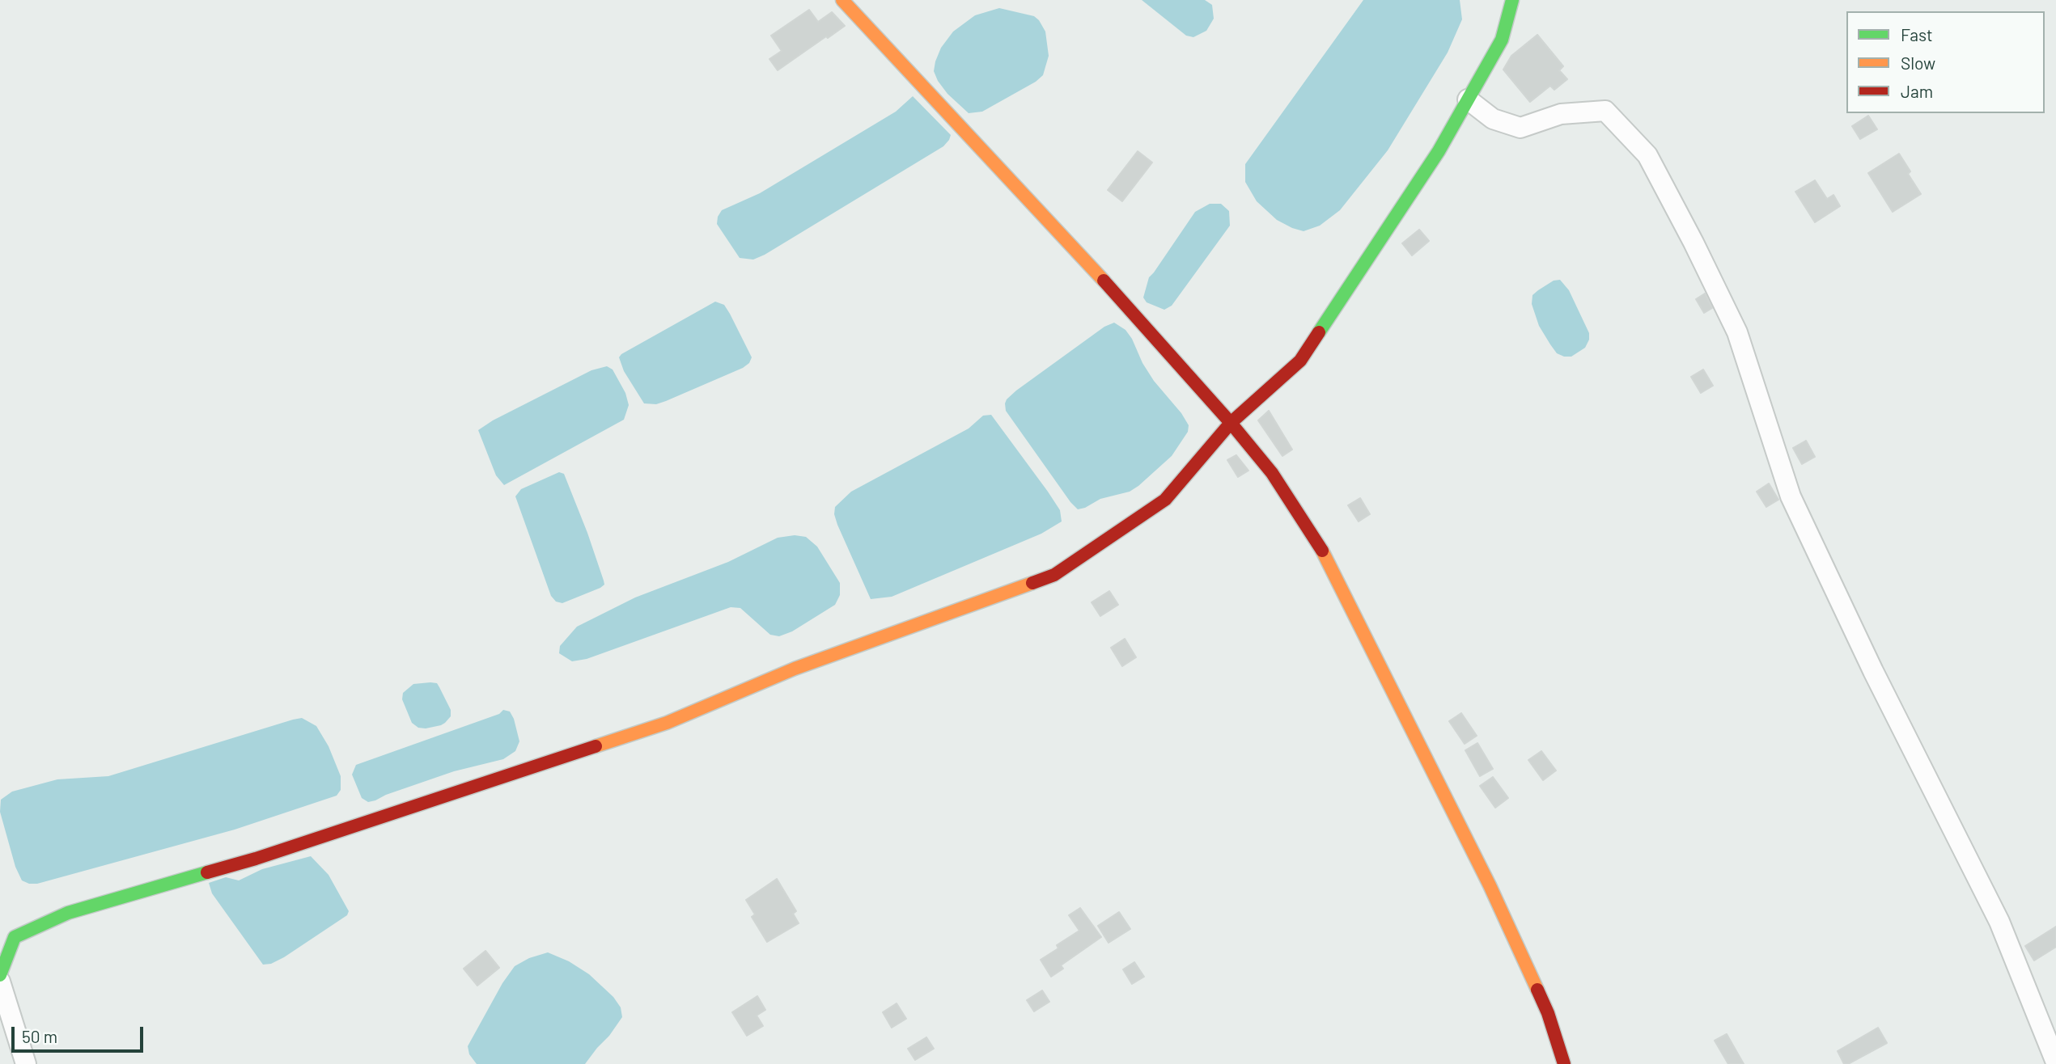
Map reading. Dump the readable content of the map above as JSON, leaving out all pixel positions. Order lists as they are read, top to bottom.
{
  "legend": ["Fast", "Slow", "Jam"],
  "scale_bar": "50 m"
}
